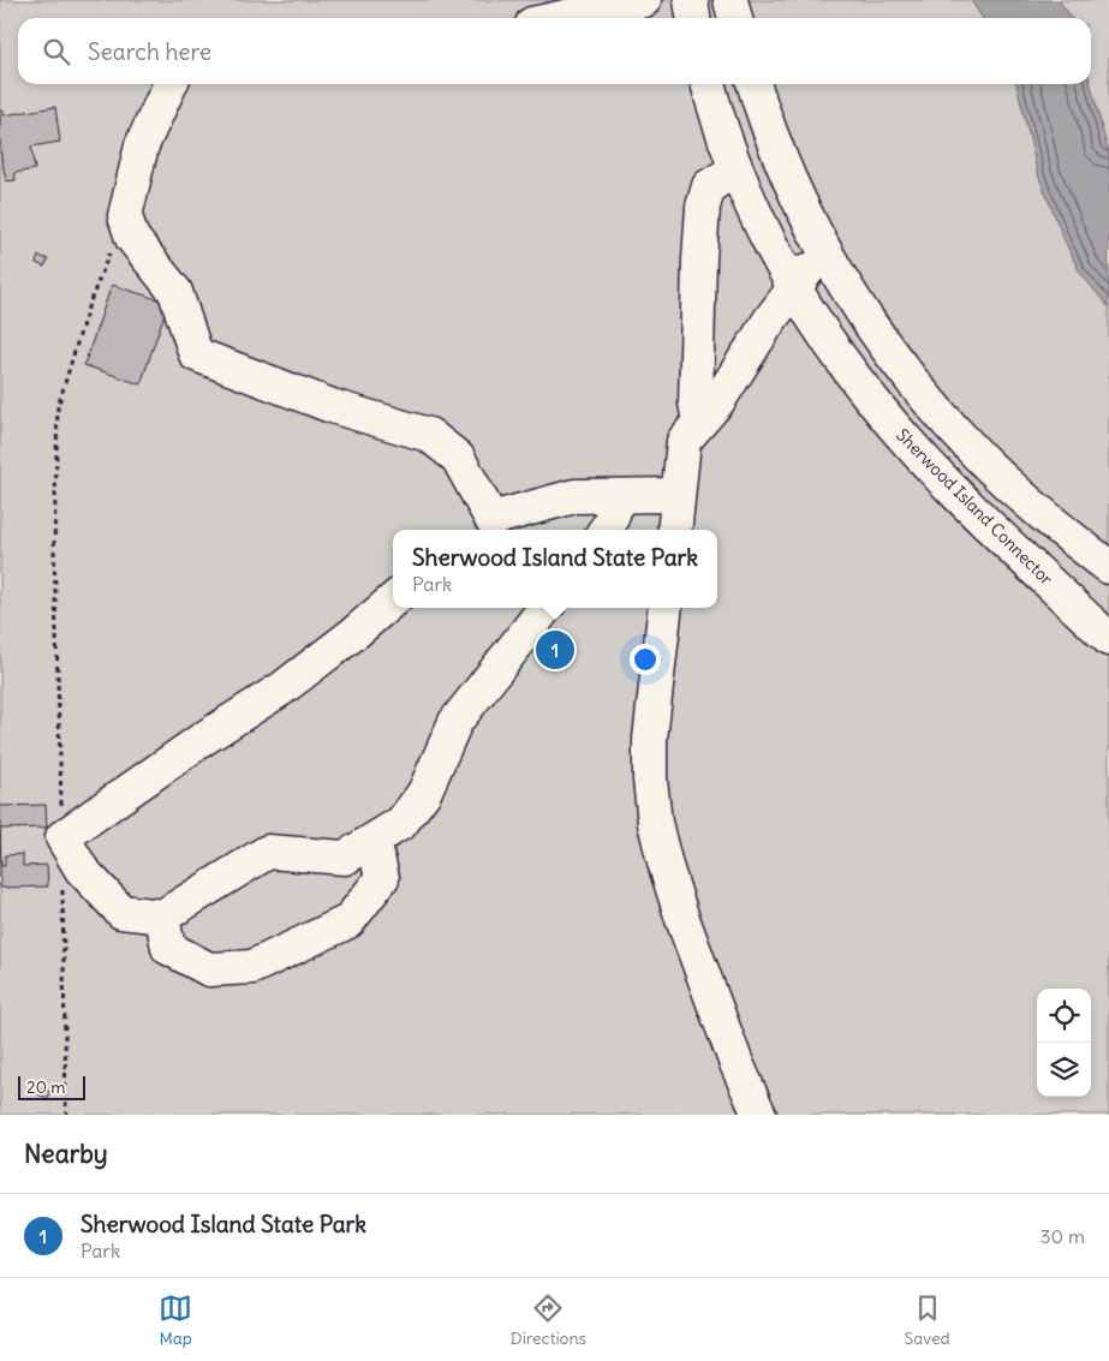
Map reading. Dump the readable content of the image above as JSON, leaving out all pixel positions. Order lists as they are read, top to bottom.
{
  "streets": {
    "street": ["Sherwood Island Connector"]
  },
  "scale_bar": "20 m",
  "page": {
    "search": "Search here",
    "popup": ["Sherwood Island State Park", "Park"],
    "pins": "1",
    "scale": "20 m",
    "heading": "Nearby",
    "list": [
      {
        "mark": "1",
        "name": "Sherwood Island State Park",
        "note": "Park",
        "value": "30 m"
      }
    ],
    "nav": ["Map", "Directions", "Saved"]
  }
}
